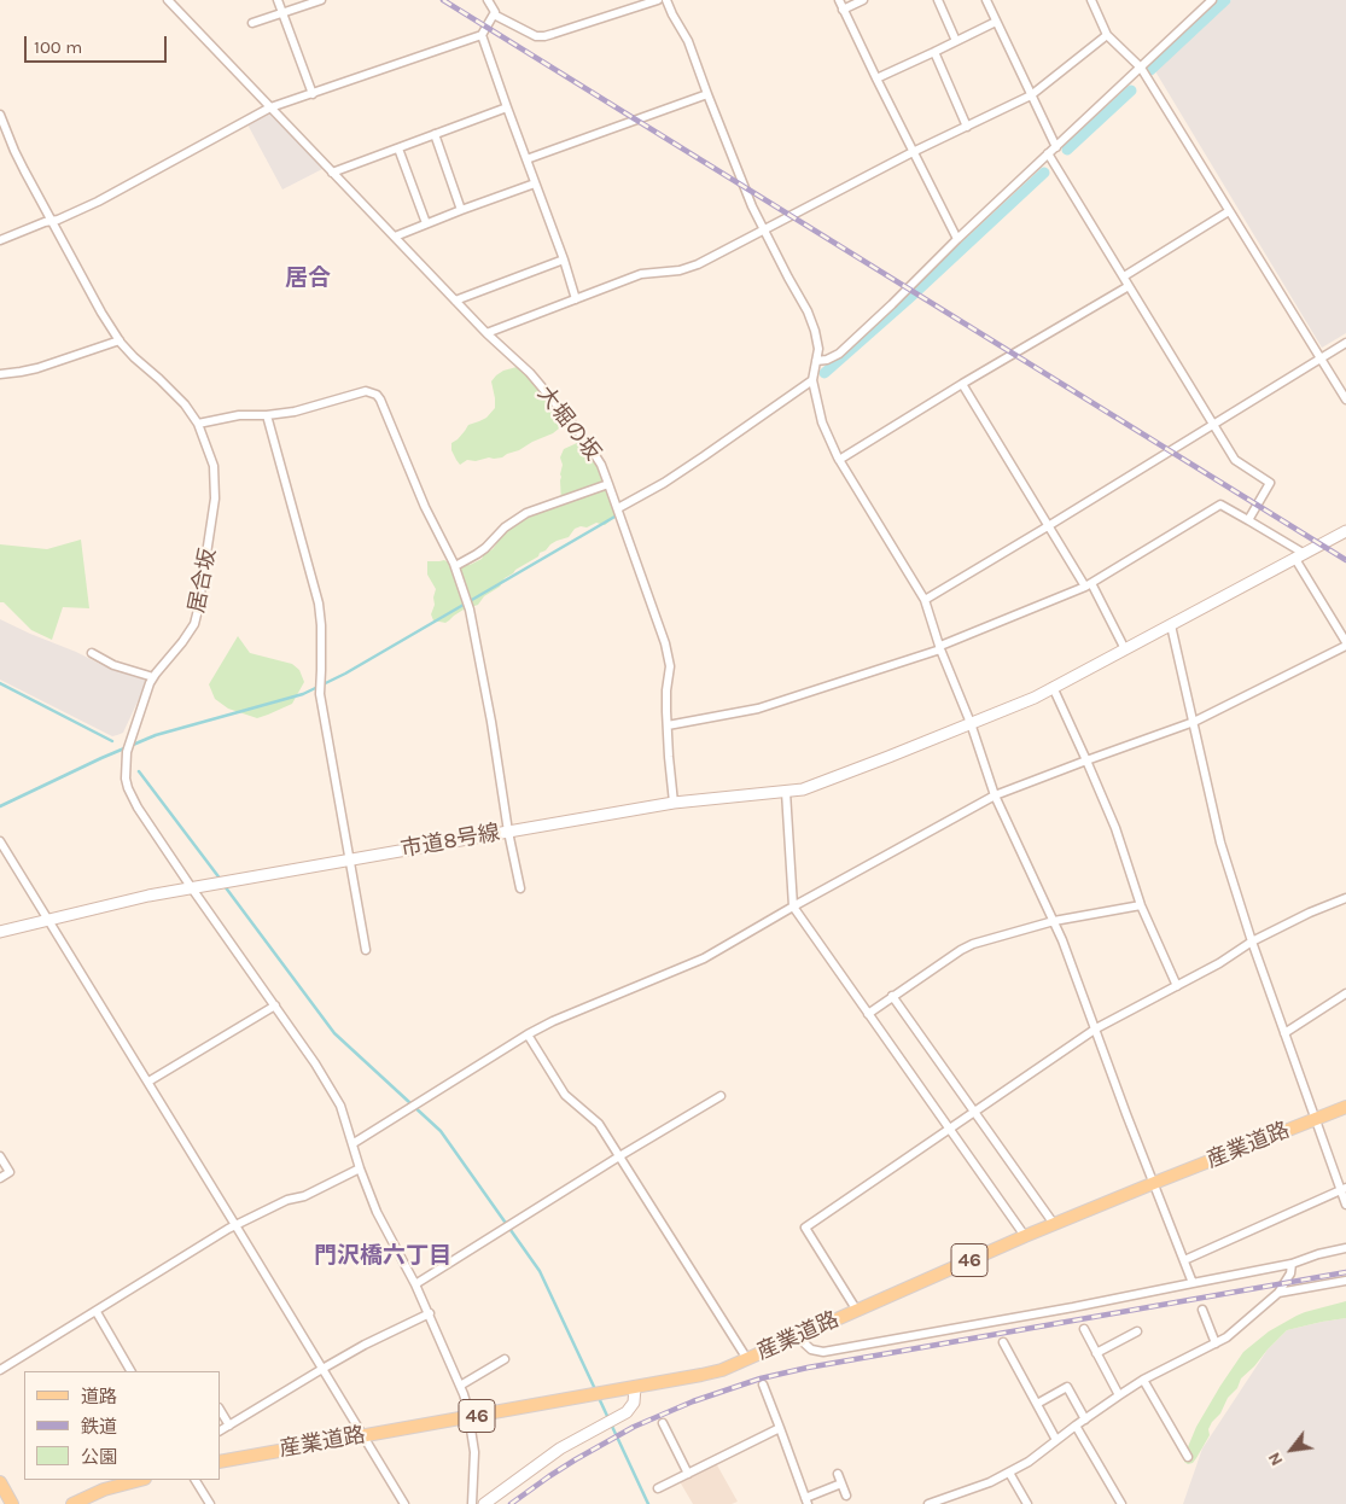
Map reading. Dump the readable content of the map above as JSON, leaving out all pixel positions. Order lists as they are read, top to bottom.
{
  "streets": {
    "main road": ["産業道路", "46"],
    "street": ["大堀の坂", "居合坂", "市道8号線"]
  },
  "crossings": [
    ["大堀の坂", "市道8号線"]
  ],
  "districts": ["居合", "門沢橋六丁目"],
  "legend": ["道路", "鉄道", "公園"],
  "scale_bar": "100 m",
  "north": "bottom left"
}
